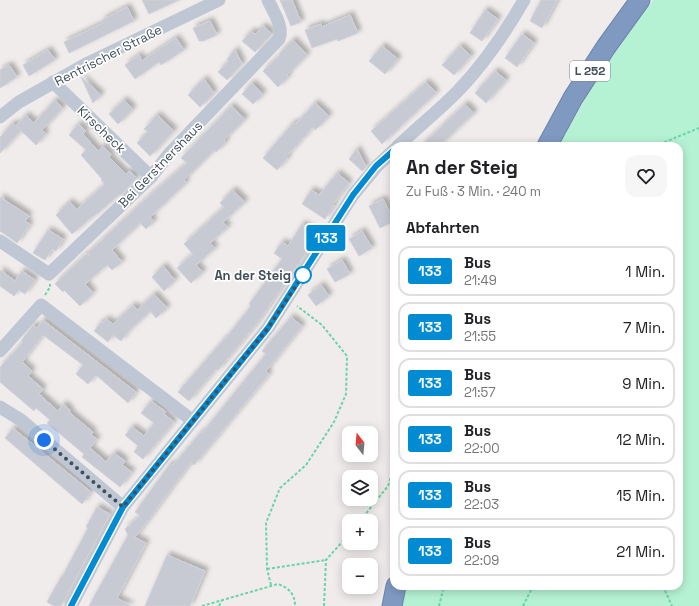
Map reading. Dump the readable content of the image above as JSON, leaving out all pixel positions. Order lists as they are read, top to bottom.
{
  "streets": {
    "highway": ["L 252"],
    "street": ["Rentrischer Straße", "Kirscheck", "Bei Gerstnershaus"]
  },
  "crossings": [
    ["Rentrischer Straße", "Kirscheck"],
    ["Kirscheck", "Bei Gerstnershaus"]
  ],
  "places": ["An der Steig"],
  "lines": ["bus line 133"],
  "north": "top",
  "page": {
    "on_map": "133",
    "heading": [
      ["An der Steig", "Zu Fuß · 3 Min. · 240 m"],
      "Abfahrten"
    ],
    "list": [
      {
        "mark": "133",
        "name": "Bus",
        "note": "21:49",
        "value": "1 Min."
      },
      {
        "mark": "133",
        "name": "Bus",
        "note": "21:55",
        "value": "7 Min."
      },
      {
        "mark": "133",
        "name": "Bus",
        "note": "21:57",
        "value": "9 Min."
      },
      {
        "mark": "133",
        "name": "Bus",
        "note": "22:00",
        "value": "12 Min."
      },
      {
        "mark": "133",
        "name": "Bus",
        "note": "22:03",
        "value": "15 Min."
      },
      {
        "mark": "133",
        "name": "Bus",
        "note": "22:09",
        "value": "21 Min."
      }
    ],
    "map_buttons": ["+", "−"]
  }
}
